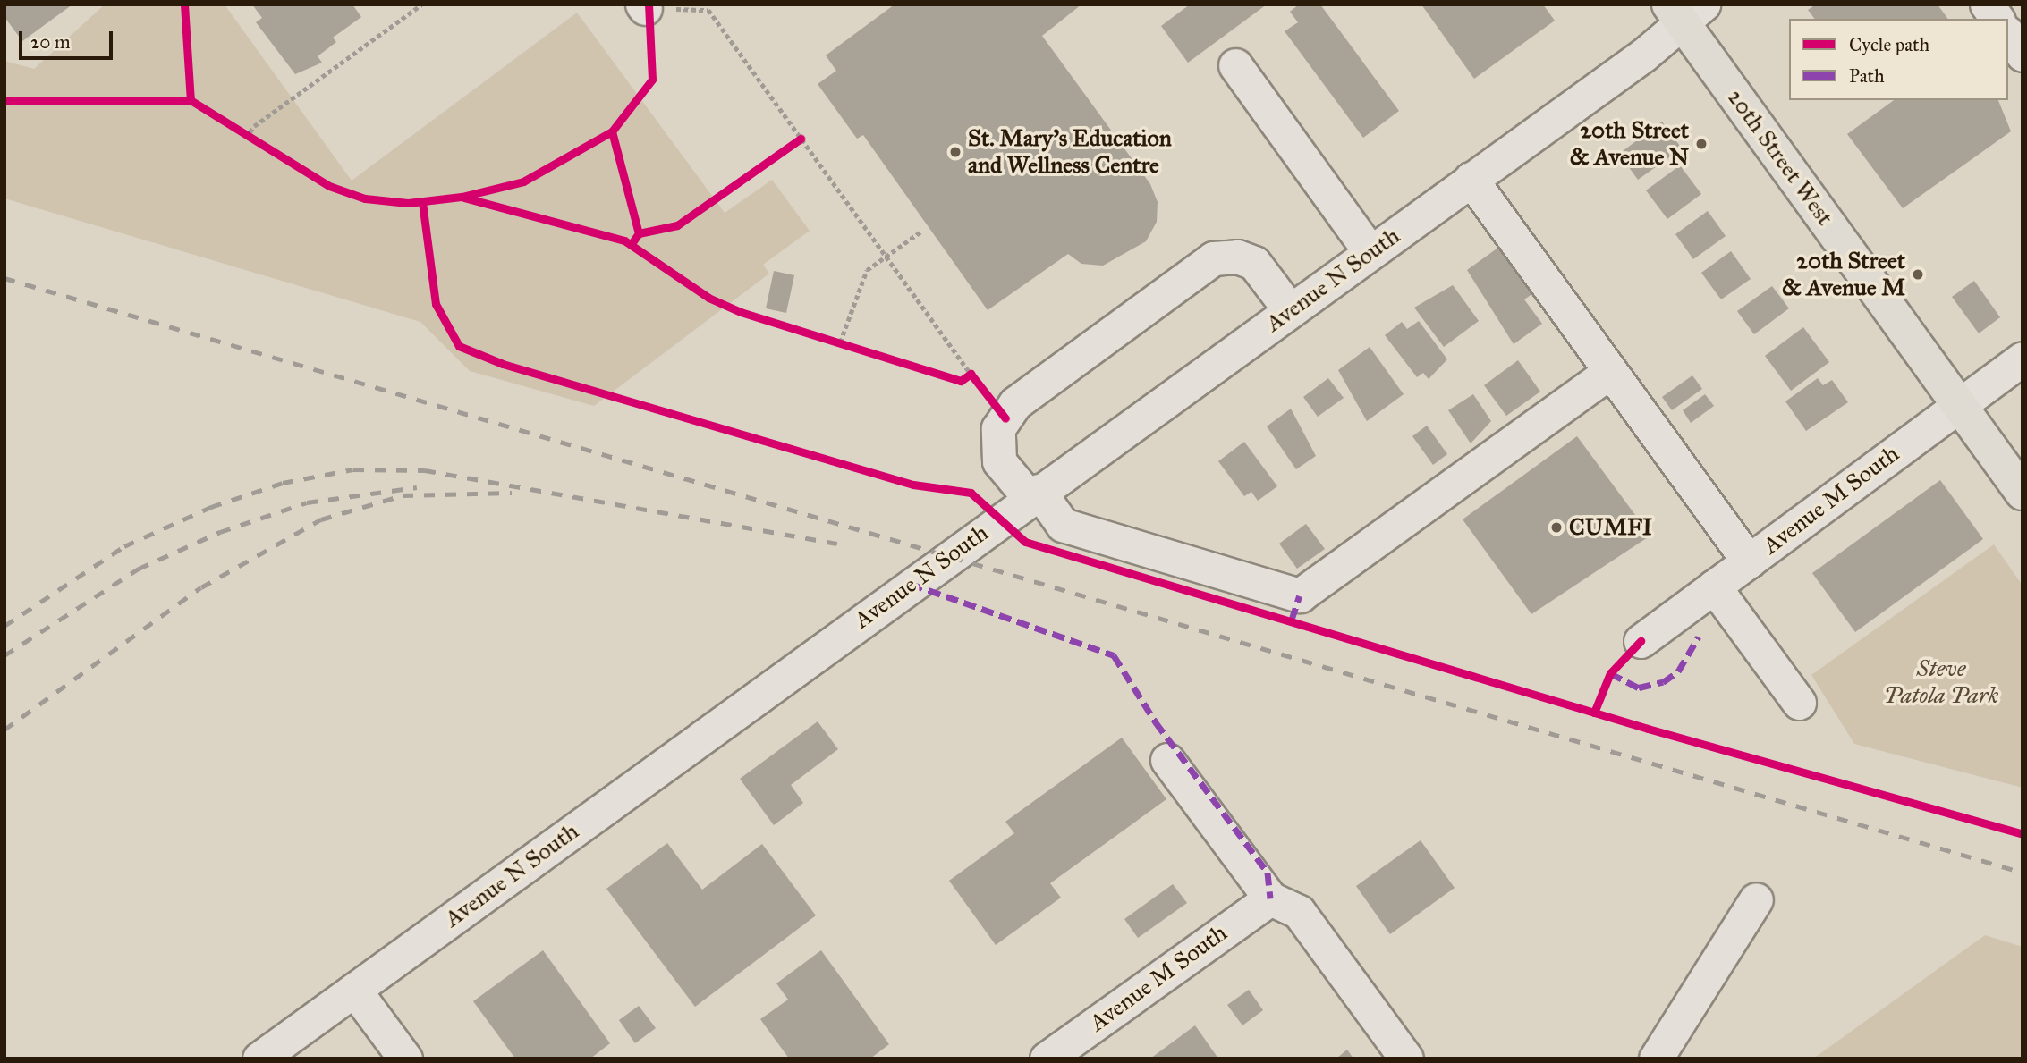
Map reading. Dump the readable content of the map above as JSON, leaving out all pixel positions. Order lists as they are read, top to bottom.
{
  "streets": {
    "main road": ["20th Street West"],
    "street": ["Avenue N South", "Avenue M South"]
  },
  "crossings": [
    ["20th Street West", "Avenue N South"],
    ["20th Street West", "Avenue M South"]
  ],
  "parks": ["Steve Patola Park"],
  "places": [
    "20th Street & Avenue N",
    "St. Mary's Education and Wellness Centre",
    "20th Street & Avenue M",
    "CUMFI"
  ],
  "legend": ["Cycle path", "Path"],
  "scale_bar": "20 m"
}
